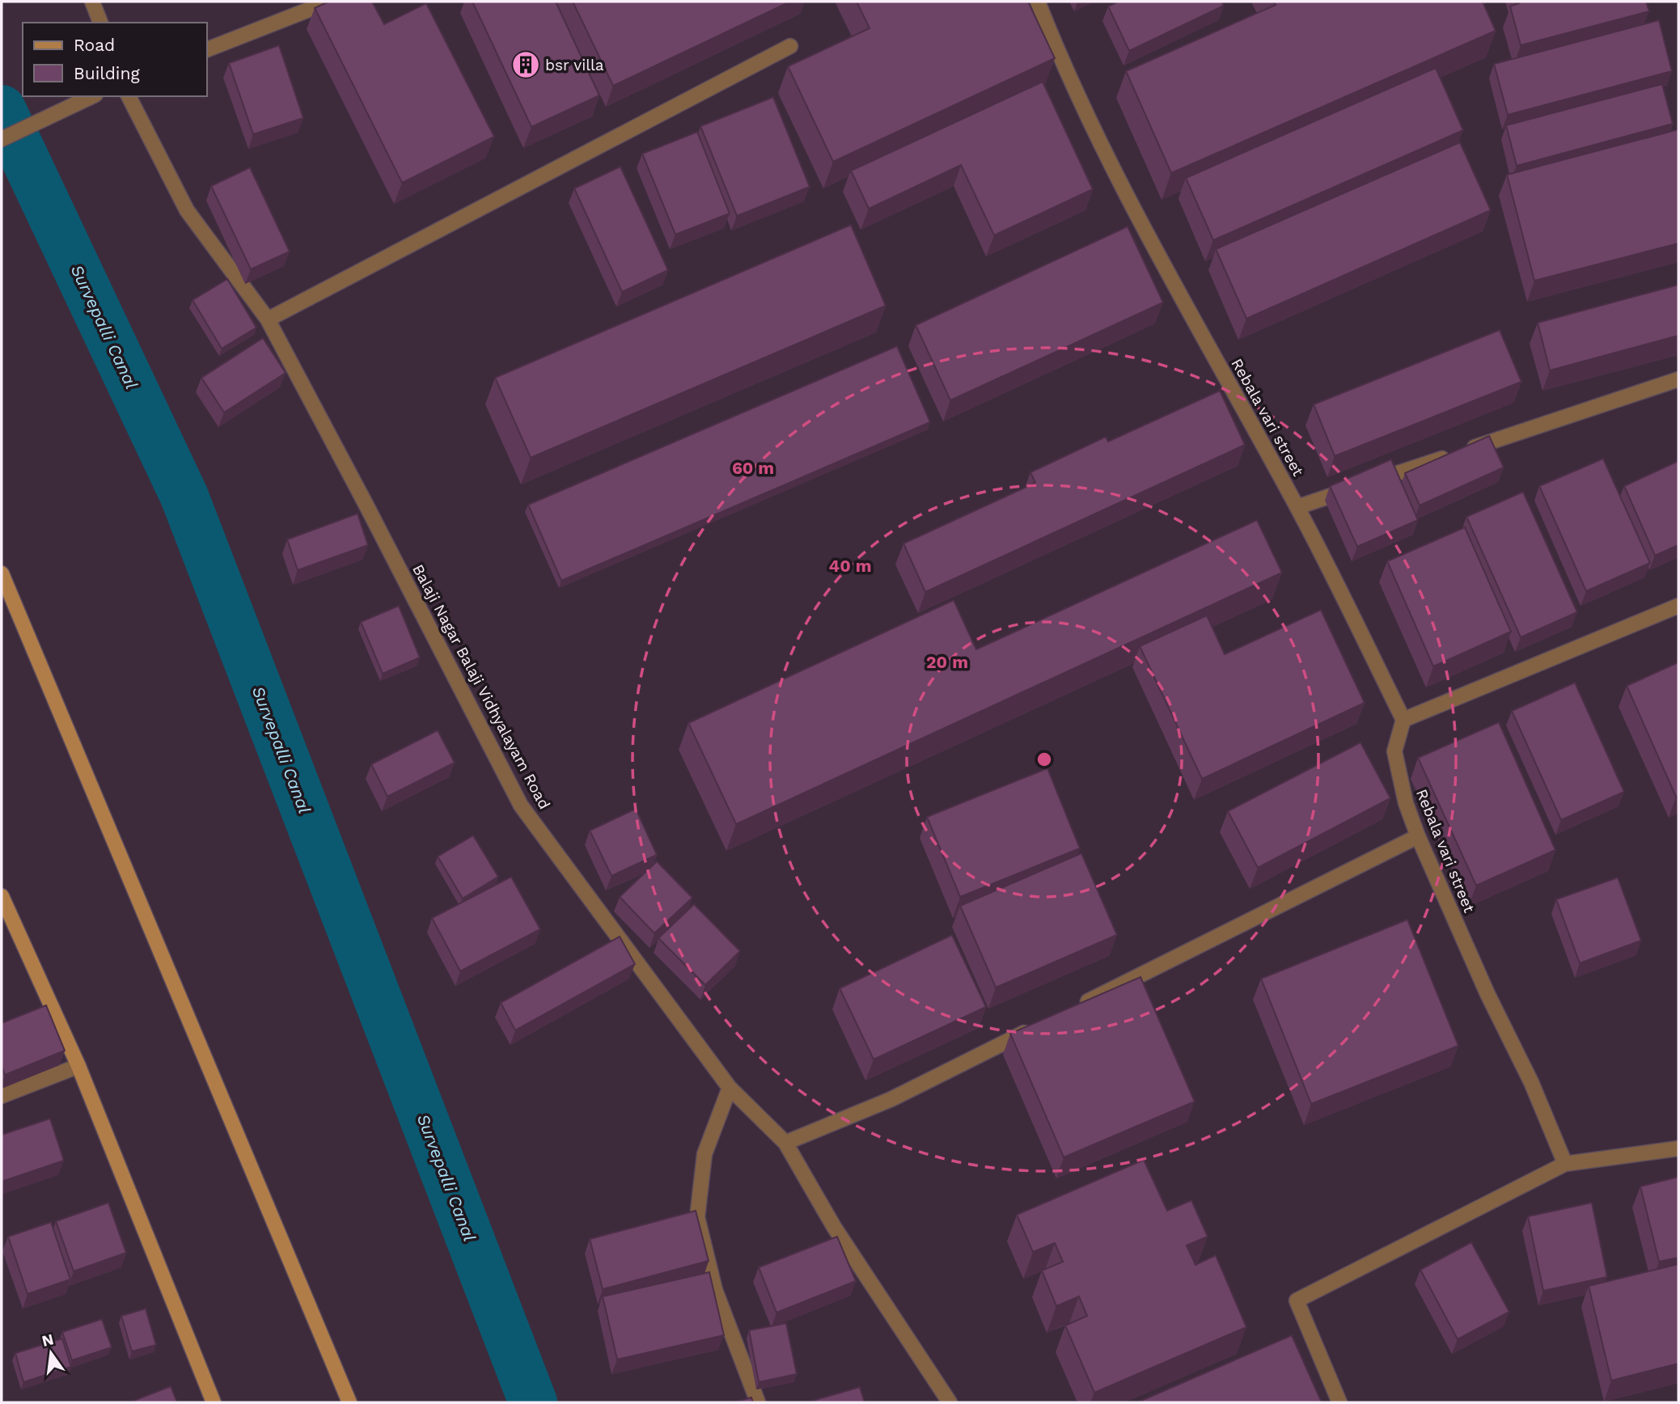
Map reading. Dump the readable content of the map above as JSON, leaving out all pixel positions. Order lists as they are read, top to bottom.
{
  "streets": {
    "street": ["Rebala vari street", "Balaji Nagar Balaji Vidhyalayam Road"]
  },
  "water": ["Survepalli Canal"],
  "places": {
    "building": ["bsr villa"]
  },
  "legend": ["Road", "Building"],
  "north": "top",
  "rings": ["60 m", "40 m", "20 m"]
}
